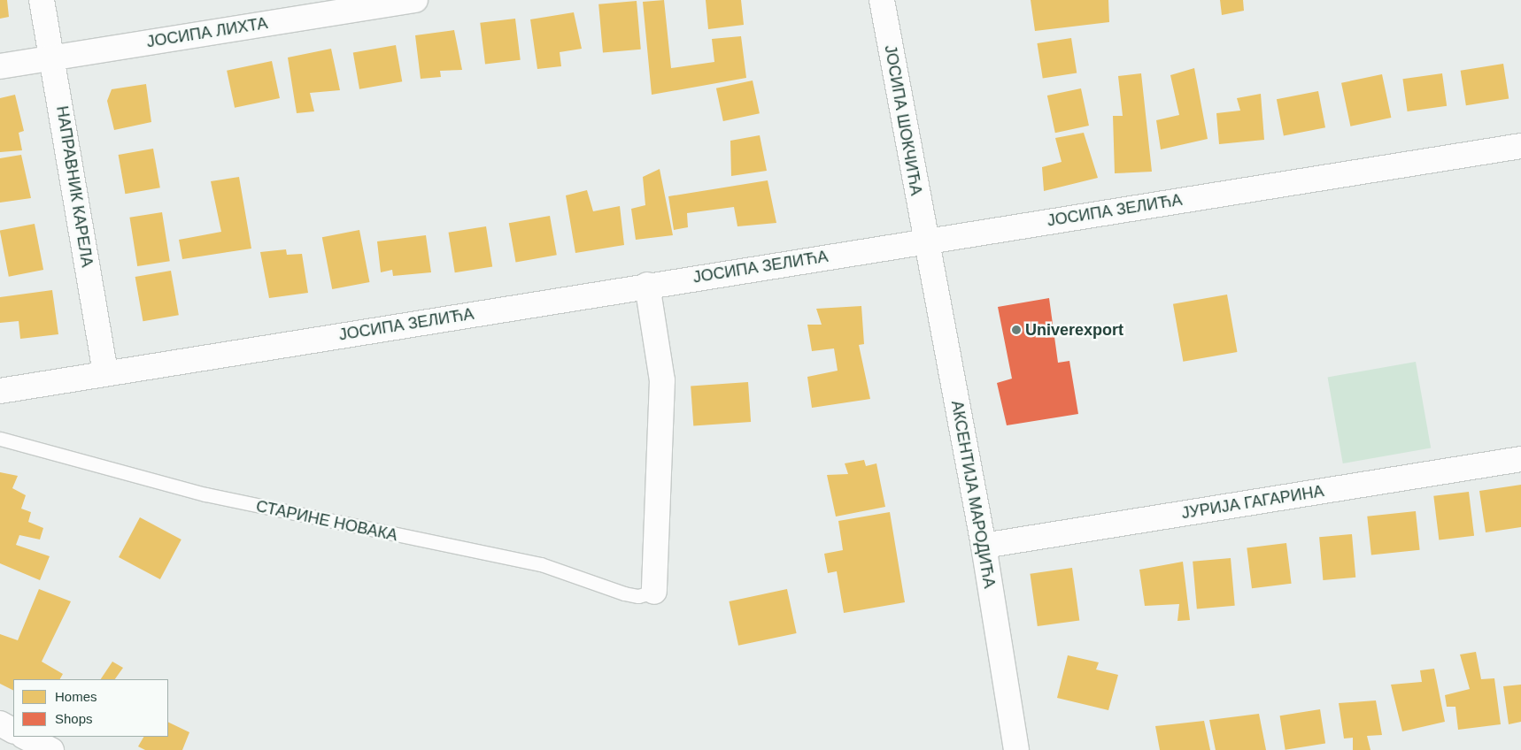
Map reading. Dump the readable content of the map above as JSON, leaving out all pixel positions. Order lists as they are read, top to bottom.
{
  "streets": {
    "street": [
      "ЈОСИПА ЛИХТА",
      "ЈОСИПА ШОКЧИЋА",
      "НАПРАВНИК КАРЕЛА",
      "ЈОСИПА ЗЕЛИЋА",
      "АКСЕНТИЈА МАРОДИЋА",
      "ЈУРИЈА ГАГАРИНА"
    ],
    "lane": ["СТАРИНЕ НОВАКА"]
  },
  "crossings": [
    ["ЈОСИПА ЛИХТА", "НАПРАВНИК КАРЕЛА"],
    ["ЈОСИПА ШОКЧИЋА", "ЈОСИПА ЗЕЛИЋА"],
    ["ЈОСИПА ШОКЧИЋА", "АКСЕНТИЈА МАРОДИЋА"],
    ["НАПРАВНИК КАРЕЛА", "ЈОСИПА ЗЕЛИЋА"],
    ["ЈОСИПА ЗЕЛИЋА", "АКСЕНТИЈА МАРОДИЋА"],
    ["АКСЕНТИЈА МАРОДИЋА", "ЈУРИЈА ГАГАРИНА"]
  ],
  "places": ["Univerexport"],
  "legend": ["Homes", "Shops"]
}
